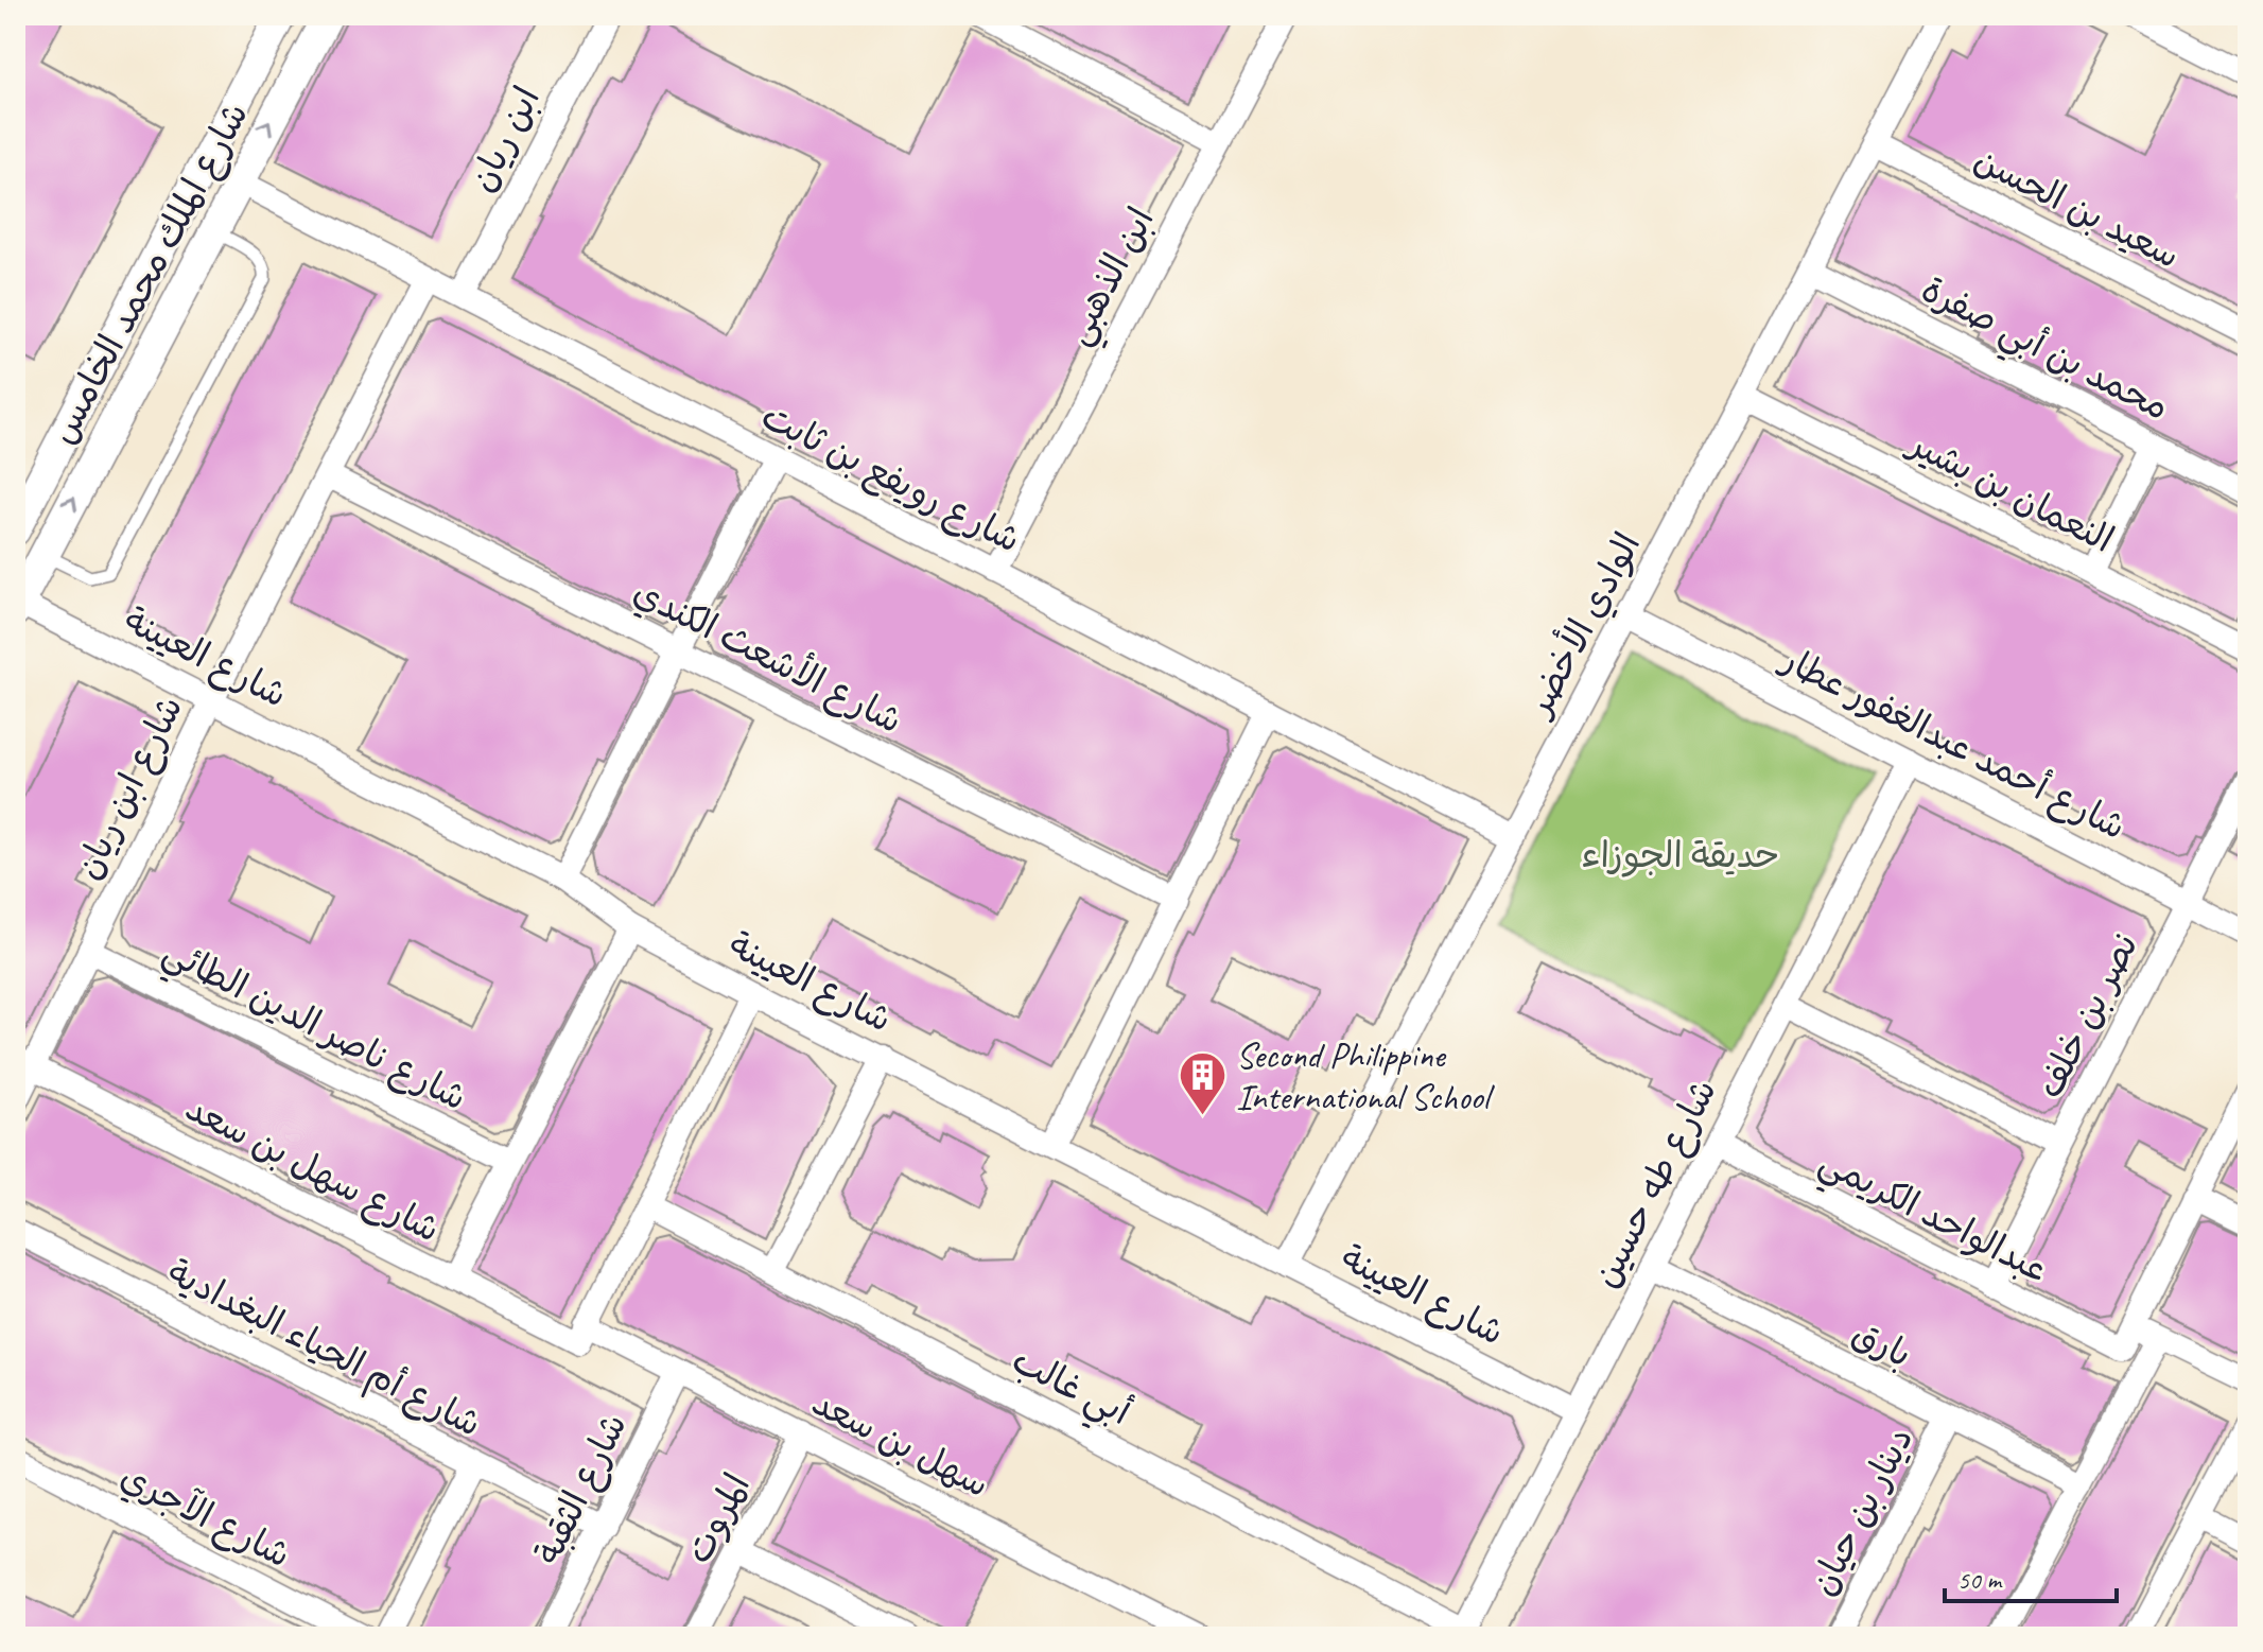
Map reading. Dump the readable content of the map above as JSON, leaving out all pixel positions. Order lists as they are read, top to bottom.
{
  "streets": {
    "street": [
      "ابن ريان",
      "سعيد بن الحسن",
      "شارع الملك محمد الخامس",
      "ابن الذهبي",
      "محمد بن أبي صفرة",
      "شارع رويفع بن ثابت",
      "النعمان بن بشير",
      "الوادي الأخضر",
      "شارع الأشعث الكندي",
      "شارع العيينة",
      "شارع أحمد عبدالغفور عطار",
      "شارع ابن ريان",
      "نصر بن خلف",
      "شارع ناصر الدين الطائي",
      "شارع سهل بن سعد",
      "شارع طه حسين",
      "عبدالواحد الكريمي",
      "بارق",
      "شارع أم الحياء البغدادية",
      "أبي غالب",
      "سهل بن سعد",
      "شارع الثقبة",
      "دينار بن حيان",
      "شارع الآجري",
      "المروت"
    ]
  },
  "crossings": [
    ["ابن ريان", "شارع رويفع بن ثابت"],
    ["سعيد بن الحسن", "الوادي الأخضر"],
    ["شارع الملك محمد الخامس", "شارع رويفع بن ثابت"],
    ["شارع الملك محمد الخامس", "شارع العيينة"],
    ["ابن الذهبي", "شارع رويفع بن ثابت"],
    ["محمد بن أبي صفرة", "الوادي الأخضر"],
    ["شارع رويفع بن ثابت", "الوادي الأخضر"],
    ["شارع رويفع بن ثابت", "شارع ابن ريان"],
    ["النعمان بن بشير", "الوادي الأخضر"],
    ["الوادي الأخضر", "شارع العيينة"],
    ["الوادي الأخضر", "شارع أحمد عبدالغفور عطار"],
    ["شارع الأشعث الكندي", "شارع ابن ريان"],
    ["شارع العيينة", "شارع ابن ريان"],
    ["شارع العيينة", "شارع طه حسين"],
    ["شارع أحمد عبدالغفور عطار", "نصر بن خلف"],
    ["شارع أحمد عبدالغفور عطار", "شارع طه حسين"],
    ["شارع ابن ريان", "شارع ناصر الدين الطائي"],
    ["شارع ابن ريان", "شارع سهل بن سعد"],
    ["نصر بن خلف", "عبدالواحد الكريمي"],
    ["شارع سهل بن سعد", "سهل بن سعد"],
    ["شارع طه حسين", "عبدالواحد الكريمي"],
    ["شارع طه حسين", "بارق"],
    ["شارع طه حسين", "أبي غالب"],
    ["بارق", "دينار بن حيان"],
    ["شارع أم الحياء البغدادية", "شارع الثقبة"],
    ["سهل بن سعد", "شارع الثقبة"],
    ["سهل بن سعد", "المروت"]
  ],
  "parks": ["حديقة الجوزاء"],
  "places": {
    "building": ["Second Philippine International School"]
  },
  "scale_bar": "50 m"
}
